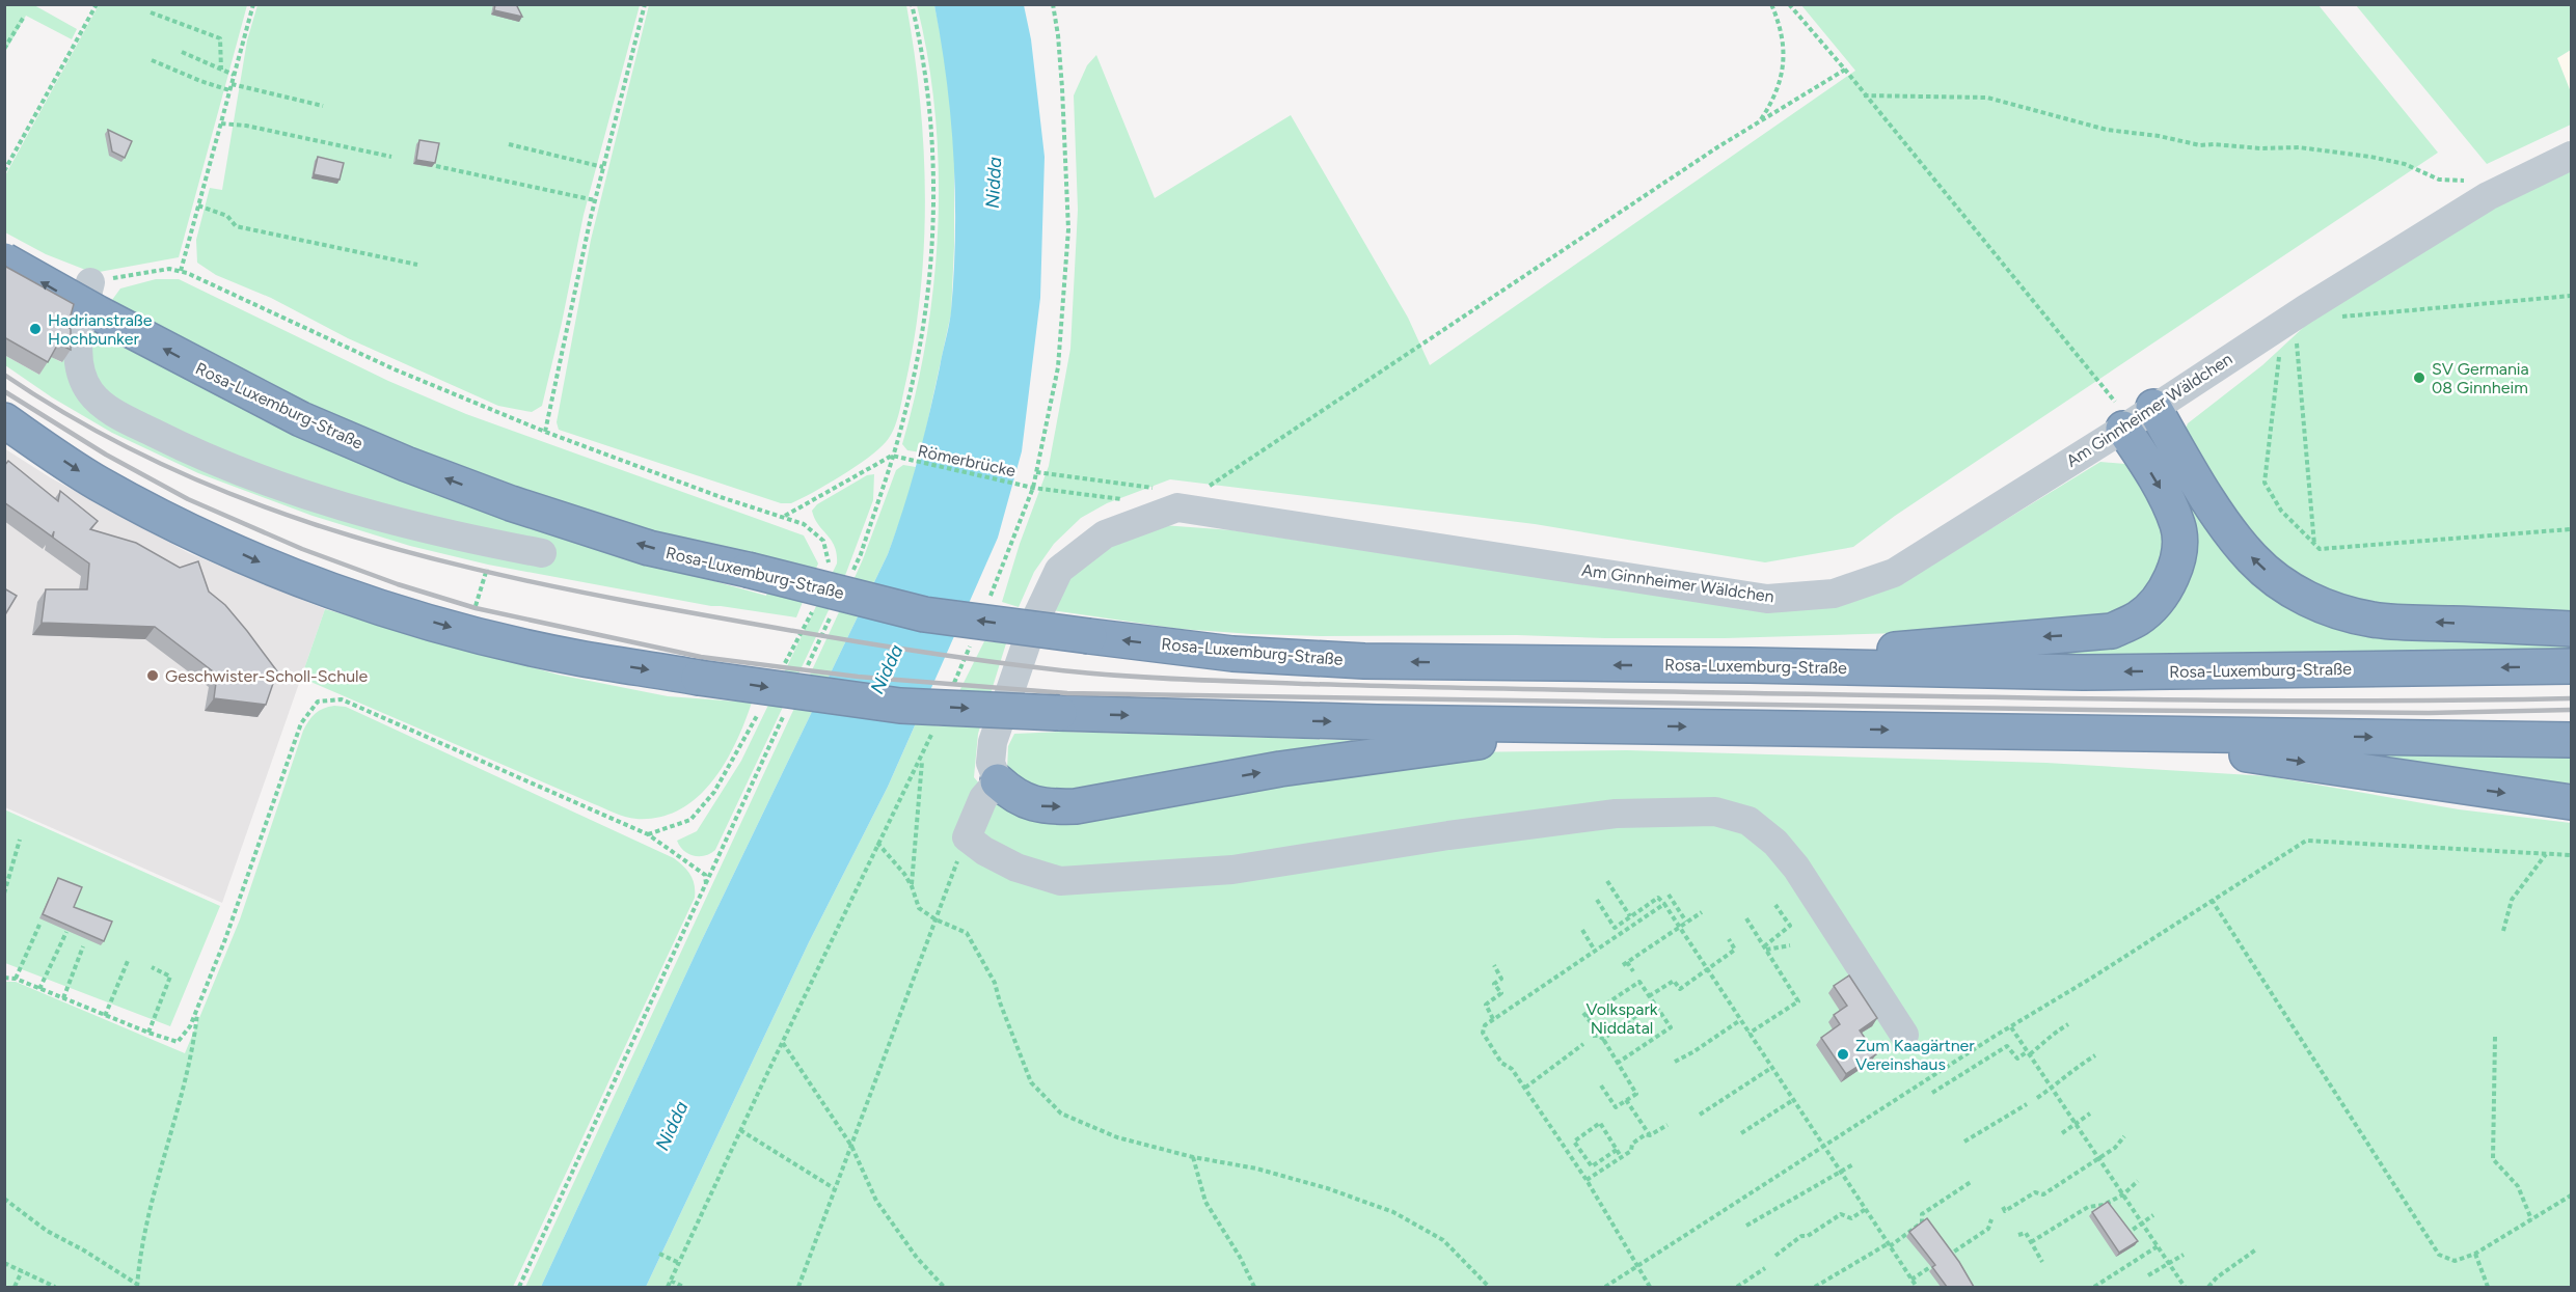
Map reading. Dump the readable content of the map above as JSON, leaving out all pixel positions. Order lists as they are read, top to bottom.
{
  "streets": {
    "highway": ["Rosa-Luxemburg-Straße"],
    "street": ["Am Ginnheimer Wäldchen"],
    "path": ["Römerbrücke"]
  },
  "water": ["Nidda"],
  "parks": ["Volkspark Niddatal"],
  "places": [
    "Hadrianstraße Hochbunker",
    "SV Germania 08 Ginnheim",
    "Geschwister-Scholl-Schule",
    "Zum Kaagärtner Vereinshaus"
  ]
}
